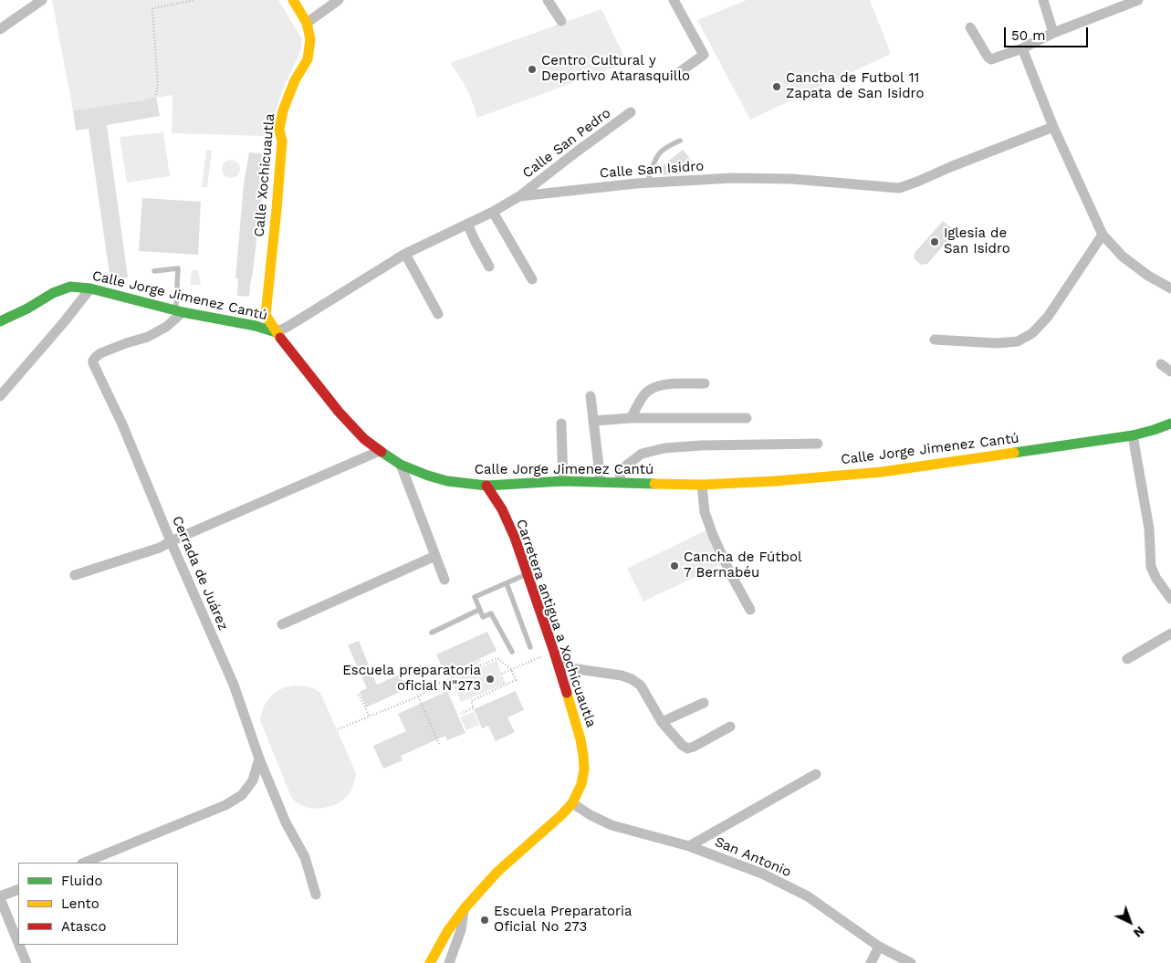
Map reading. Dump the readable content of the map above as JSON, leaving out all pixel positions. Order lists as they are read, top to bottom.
{
  "streets": {
    "main road": ["Calle Xochicuautla", "Calle Jorge Jimenez Cantú", "Carretera antigua a Xochicuautla"],
    "street": [
      "Calle San Pedro",
      "Calle San Isidro",
      "Cerrada de Juárez",
      "San Antonio"
    ]
  },
  "crossings": [
    ["Calle San Pedro", "Calle San Isidro"],
    ["Calle San Isidro", "Calle Xochicuautla"],
    ["Calle San Isidro", "Calle Jorge Jimenez Cantú"],
    ["Calle Xochicuautla", "Calle Jorge Jimenez Cantú"],
    ["Calle Jorge Jimenez Cantú", "Cerrada de Juárez"],
    ["Calle Jorge Jimenez Cantú", "Carretera antigua a Xochicuautla"],
    ["Carretera antigua a Xochicuautla", "San Antonio"]
  ],
  "places": [
    "Centro Cultural y Deportivo Atarasquillo",
    "Cancha de Futbol 11 Zapata de San Isidro",
    "Iglesia de San Isidro",
    "Cancha de Fútbol 7 Bernabéu",
    "Escuela preparatoria oficial N\"273",
    "Escuela Preparatoria Oficial No 273"
  ],
  "legend": ["Fluido", "Lento", "Atasco"],
  "scale_bar": "50 m",
  "north": "bottom right"
}
